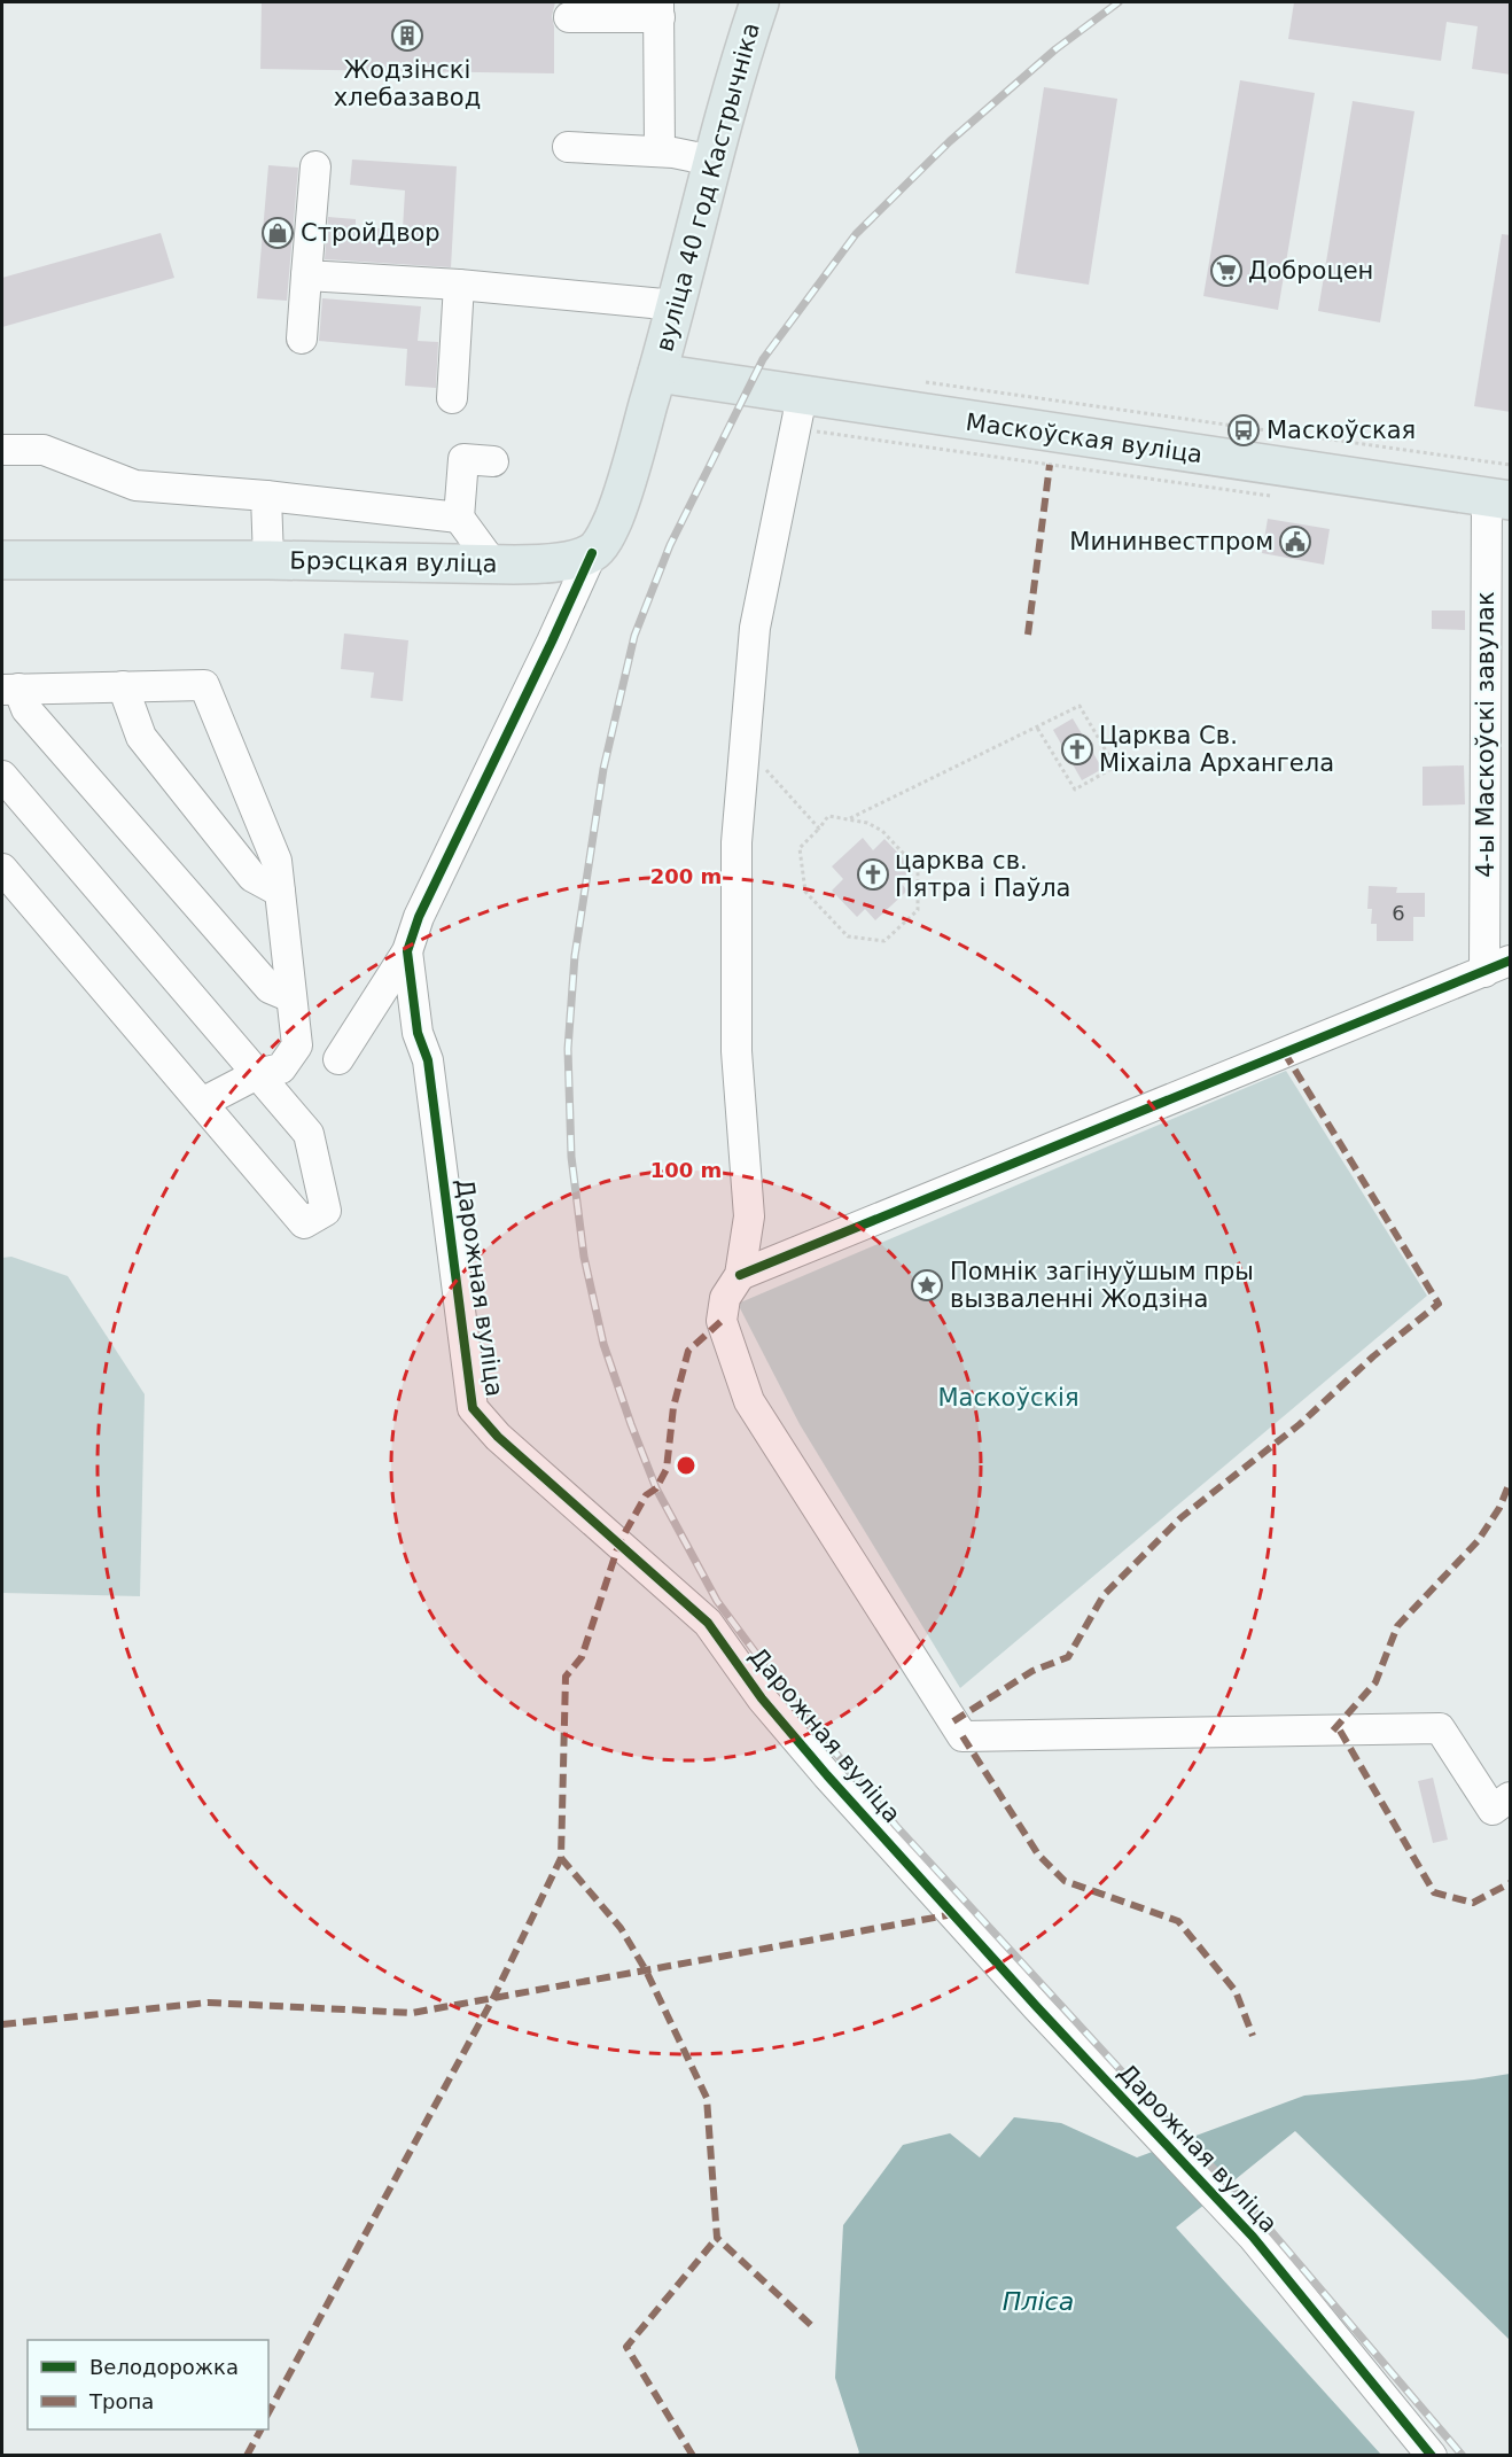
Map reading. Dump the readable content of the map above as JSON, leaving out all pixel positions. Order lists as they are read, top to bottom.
{
  "streets": {
    "main road": ["вуліца 40 год Кастрычніка", "Маскоўская вуліца", "Брэсцкая вуліца"],
    "street": ["4-ы Маскоўскі завулак", "Дарожная вуліца"]
  },
  "crossings": [
    ["вуліца 40 год Кастрычніка", "Маскоўская вуліца"],
    ["Маскоўская вуліца", "4-ы Маскоўскі завулак"]
  ],
  "water": ["Пліса"],
  "parks": ["Маскоўскія"],
  "places": {
    "building": ["Жодзінскі хлебазавод"],
    "shop": ["СтройДвор"],
    "supermarket": ["Доброцен"],
    "bus stop": ["Маскоўская"],
    "public building": ["Мининвестпром"],
    "church": ["Царква Св. Міхаіла Архангела", "царква св. Пятра і Паўла"],
    "place": ["Помнік загінуўшым пры вызваленні Жодзіна"]
  },
  "house_numbers": ["6"],
  "legend": ["Велодорожка", "Тропа"],
  "rings": ["200 m", "100 m"]
}
